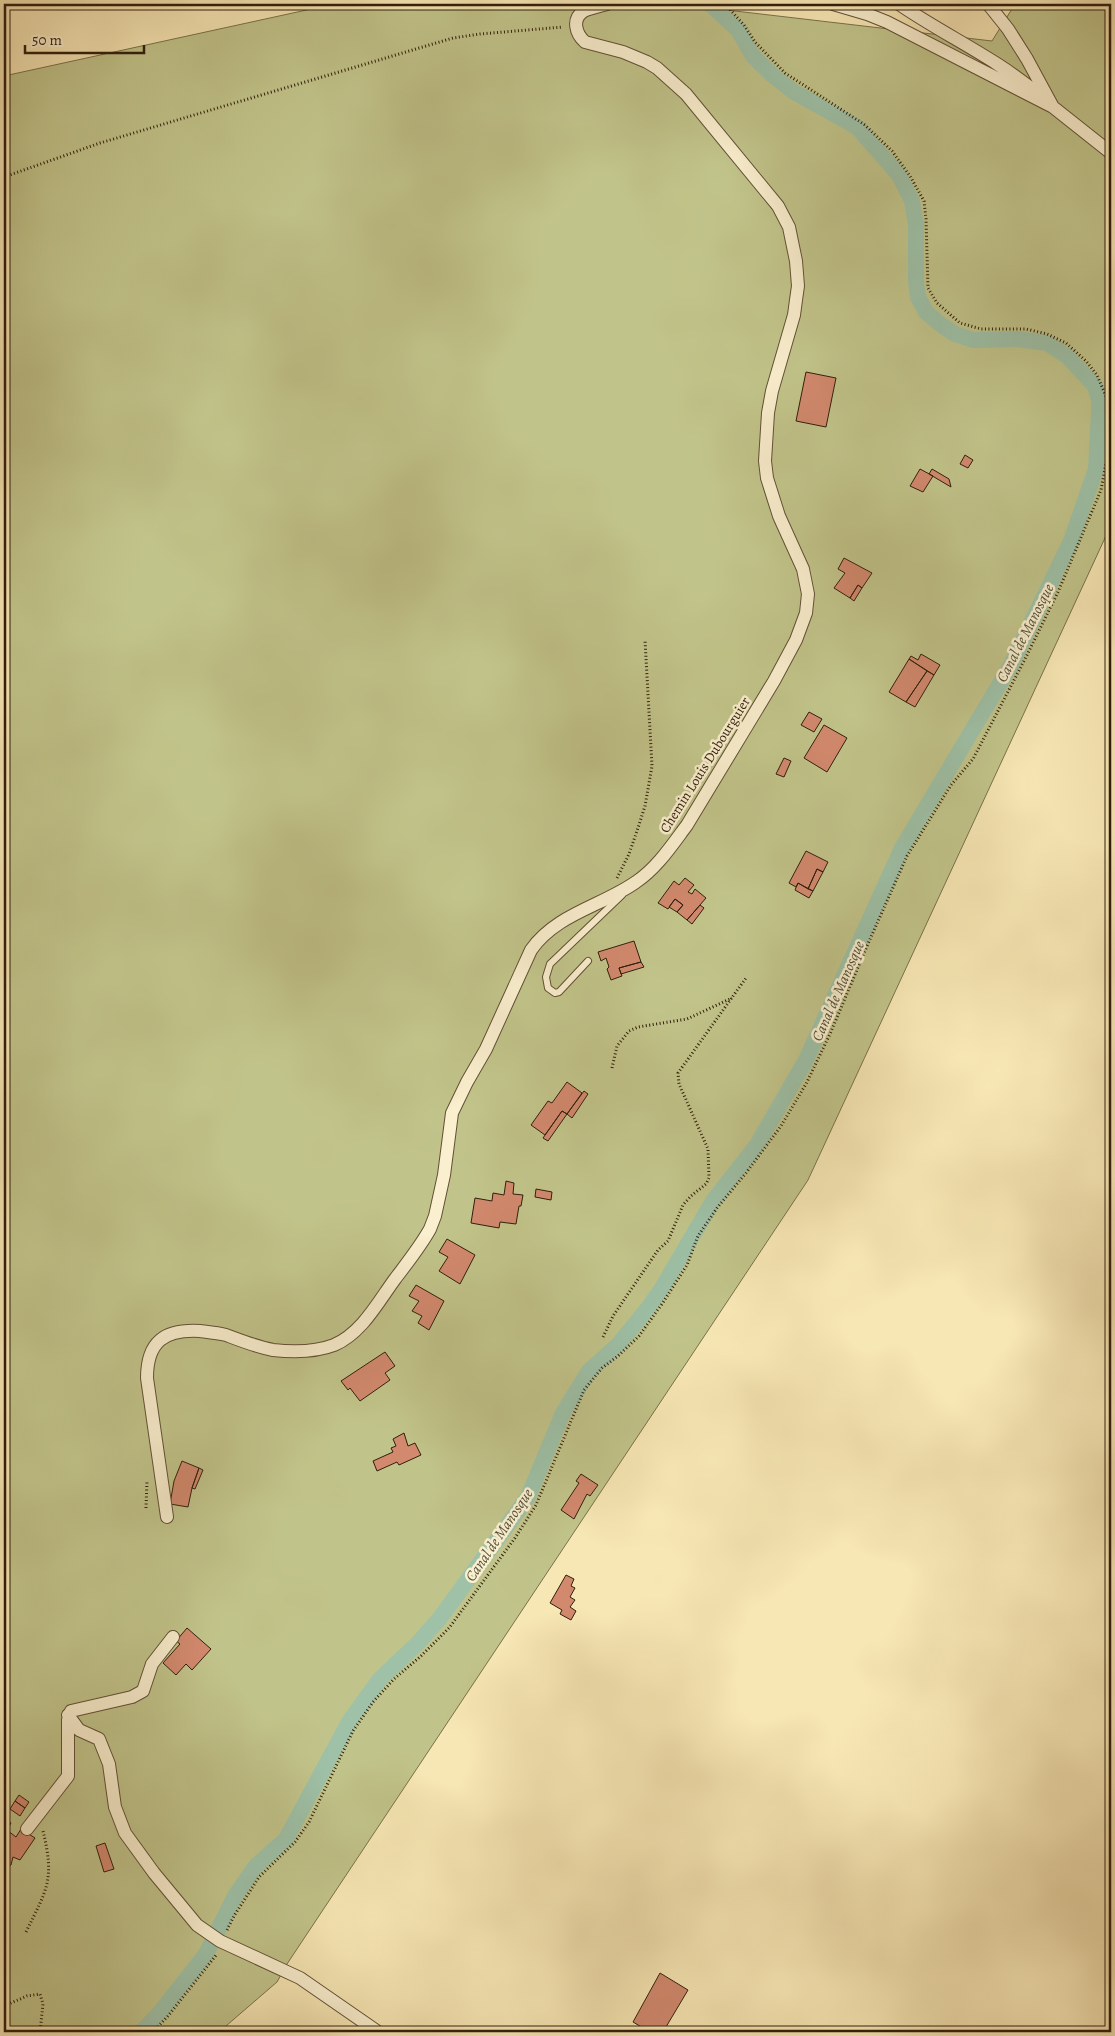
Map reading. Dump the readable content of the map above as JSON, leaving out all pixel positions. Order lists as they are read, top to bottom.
{
  "streets": {
    "street": ["Chemin Louis Dubourguier"]
  },
  "water": ["Canal de Manosque"],
  "scale_bar": "50 m"
}
